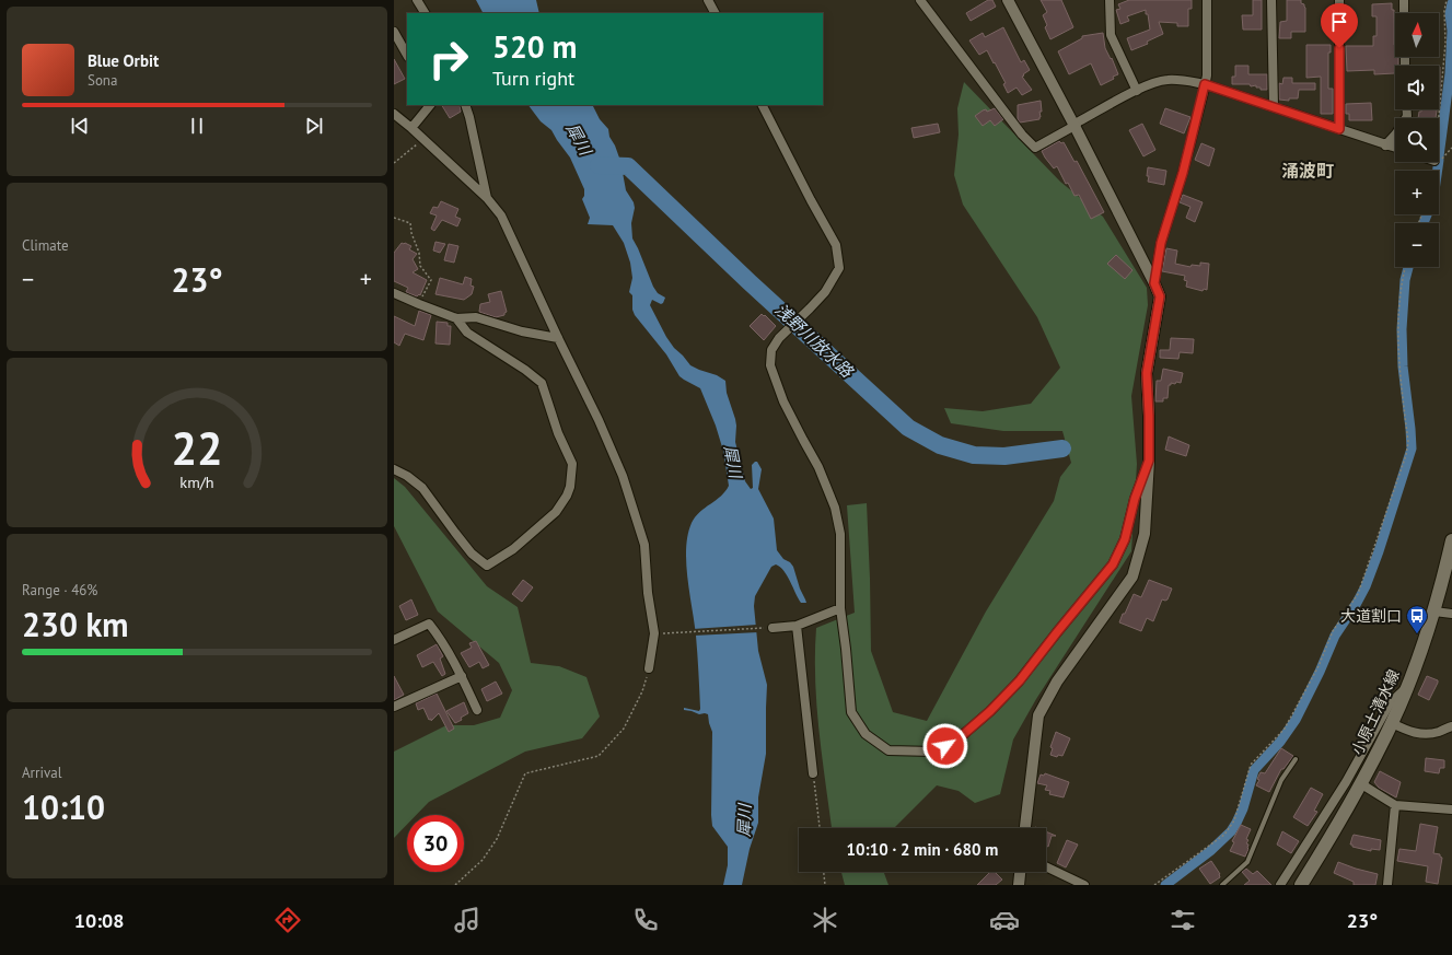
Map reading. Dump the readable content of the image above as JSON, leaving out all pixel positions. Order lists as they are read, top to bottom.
{
  "streets": {
    "main road": ["小原土清水線"]
  },
  "districts": ["涌波町"],
  "water": ["犀川", "浅野川放水路"],
  "places": {
    "bus stop": ["大道割口"]
  },
  "north": "top",
  "page": {
    "map_buttons": ["+", "−"],
    "turn": ["520 m", "Turn right"],
    "song": ["Blue Orbit", "Sona"],
    "tile": [
      "Climate",
      ["Range · 46%", "230 km"],
      ["Arrival", "10:10"]
    ],
    "heat": ["−", "23°", "+"],
    "limit": "30",
    "trip": "10:10 · 2 min · 680 m",
    "tabs": ["10:08", "23°"],
    "gauge": ["22", "km/h"]
  }
}
